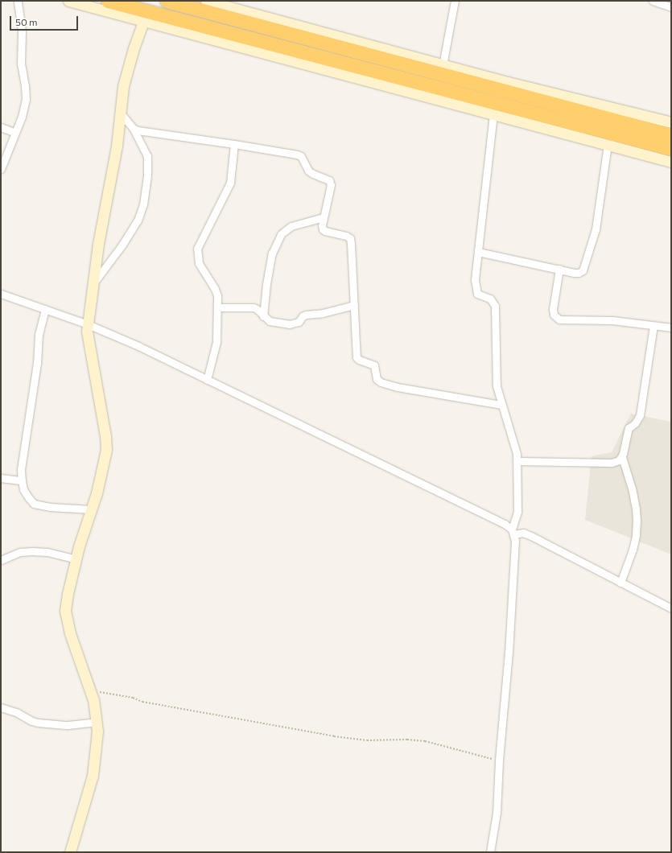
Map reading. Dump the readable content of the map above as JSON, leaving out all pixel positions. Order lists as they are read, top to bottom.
{
  "scale_bar": "50 m"
}
